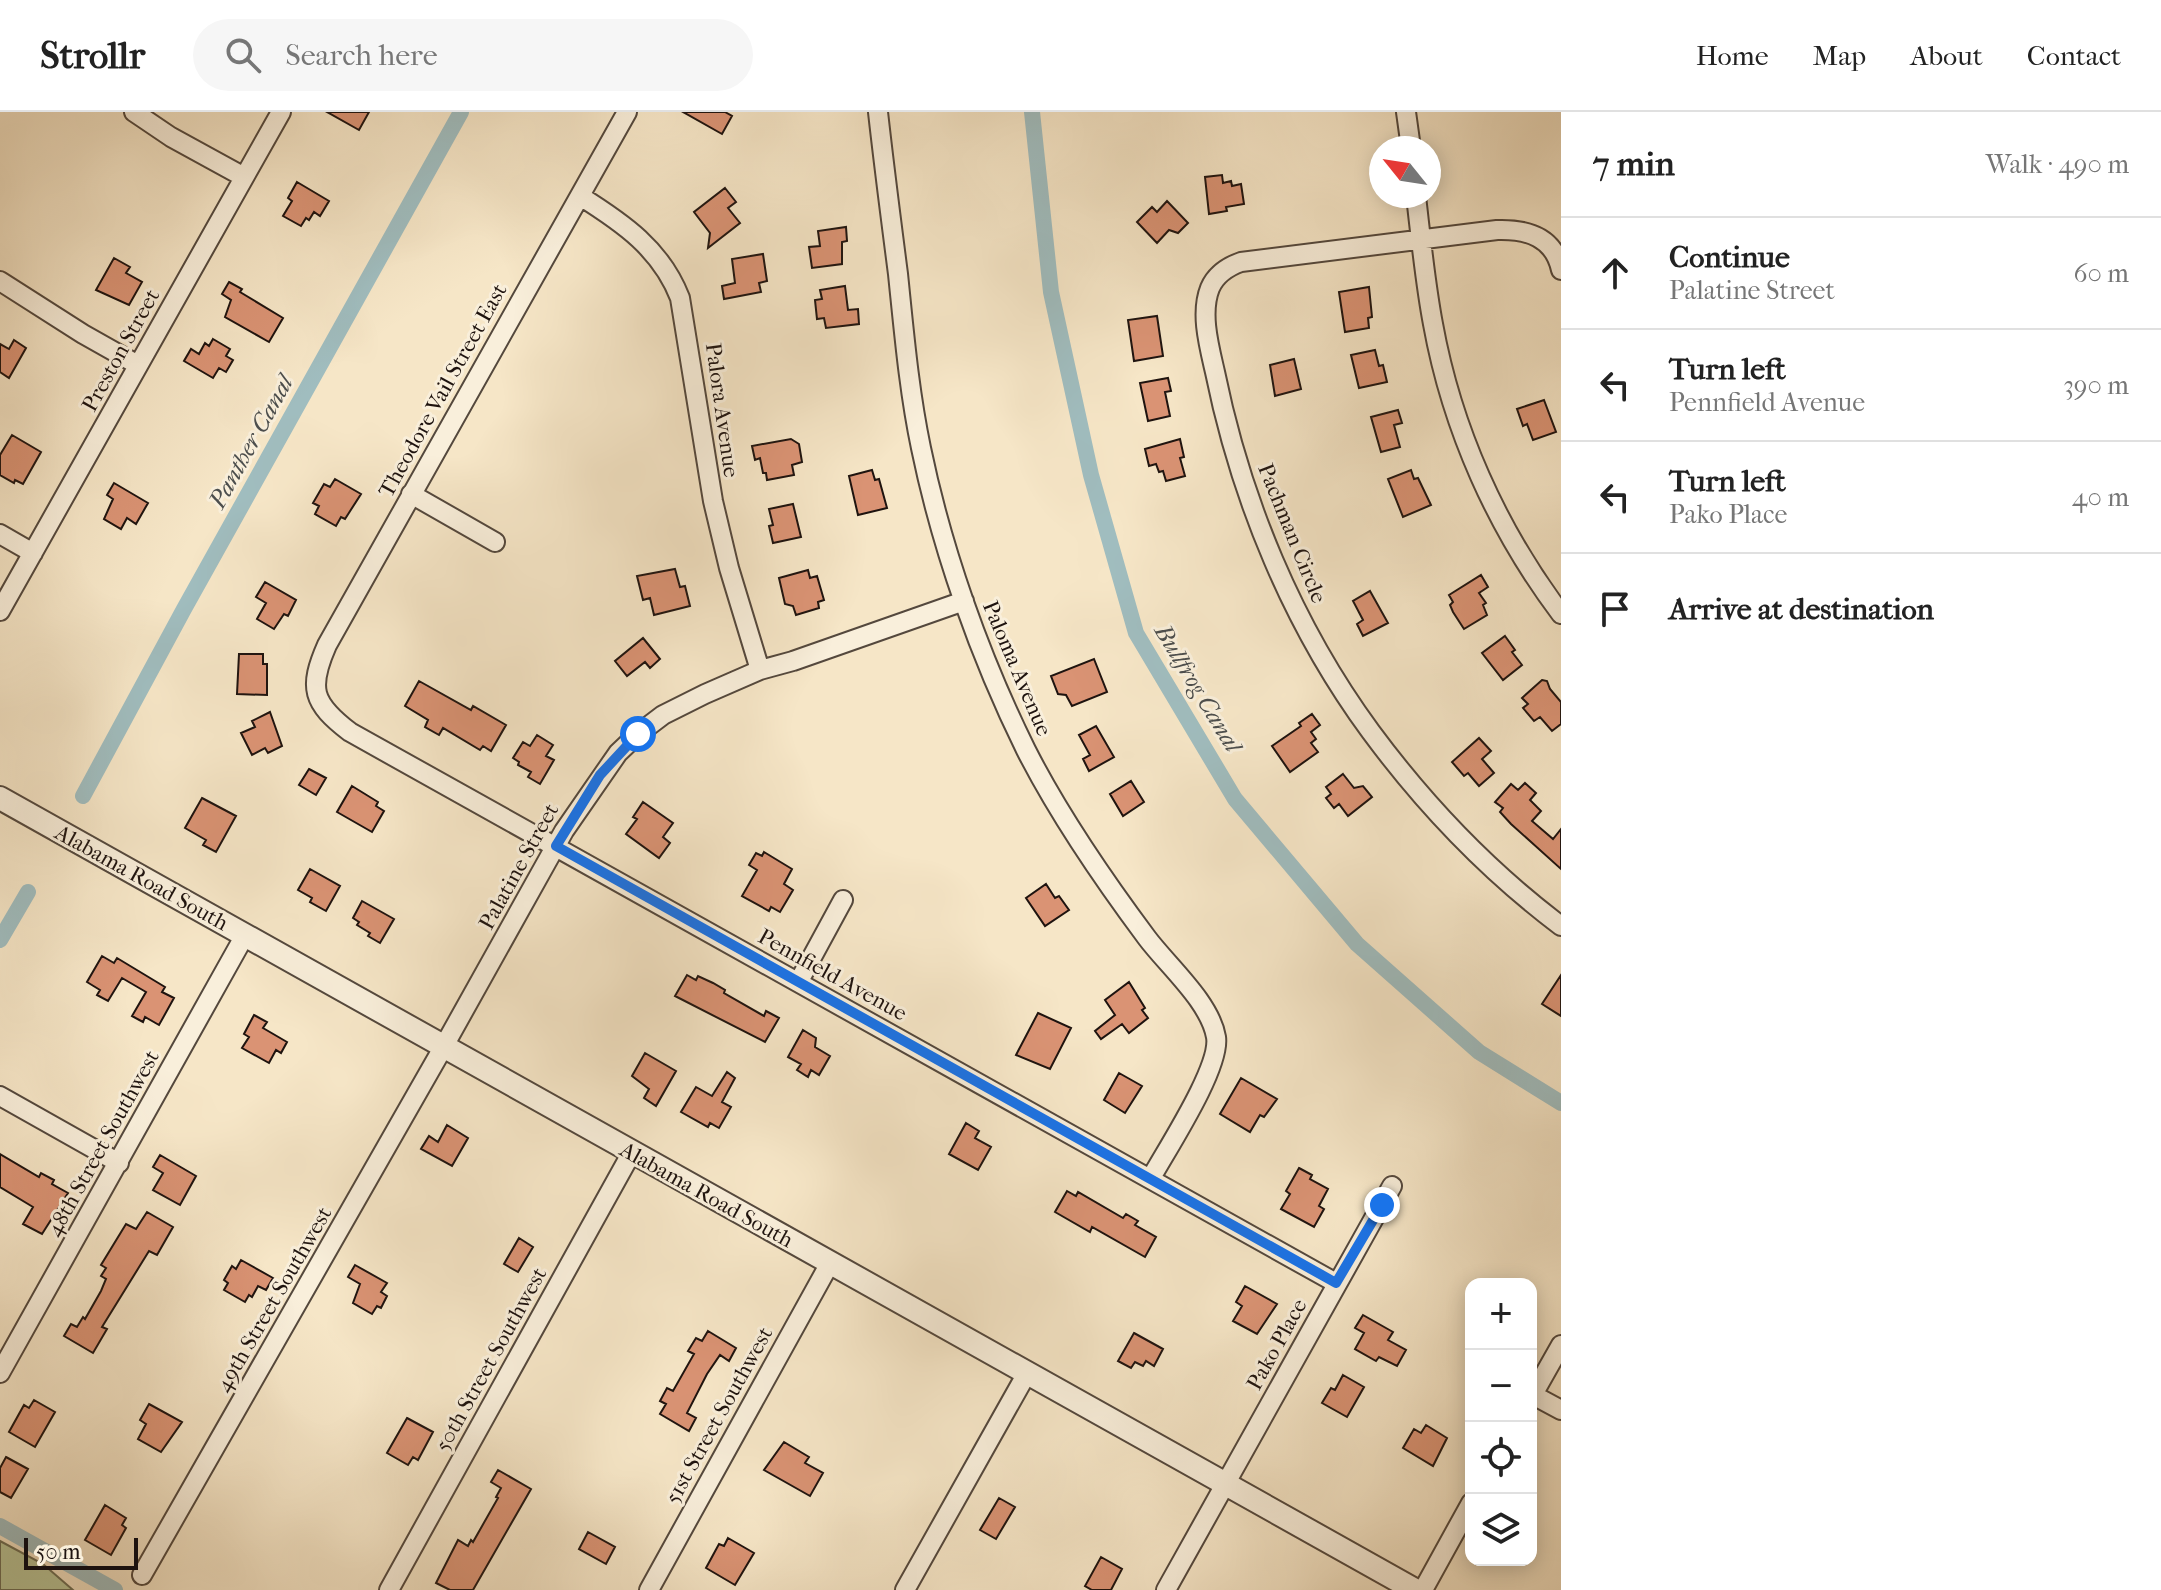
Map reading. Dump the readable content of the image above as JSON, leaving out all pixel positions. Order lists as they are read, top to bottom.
{
  "streets": {
    "street": [
      "Preston Street",
      "Theodore Vail Street East",
      "Palora Avenue",
      "Pachman Circle",
      "Paloma Avenue",
      "Palatine Street",
      "Alabama Road South",
      "Pennfield Avenue",
      "48th Street Southwest",
      "49th Street Southwest",
      "Pako Place",
      "50th Street Southwest",
      "51st Street Southwest"
    ]
  },
  "crossings": [
    ["Theodore Vail Street East", "Palora Avenue"],
    ["Theodore Vail Street East", "Pennfield Avenue"],
    ["Palora Avenue", "Palatine Street"],
    ["Paloma Avenue", "Palatine Street"],
    ["Paloma Avenue", "Pennfield Avenue"],
    ["Palatine Street", "Alabama Road South"],
    ["Palatine Street", "Pennfield Avenue"],
    ["Palatine Street", "49th Street Southwest"],
    ["Alabama Road South", "48th Street Southwest"],
    ["Alabama Road South", "49th Street Southwest"],
    ["Alabama Road South", "Pako Place"],
    ["Alabama Road South", "50th Street Southwest"],
    ["Alabama Road South", "51st Street Southwest"],
    ["Pennfield Avenue", "Pako Place"]
  ],
  "water": ["Panther Canal", "Bullfrog Canal"],
  "scale_bar": "50 m",
  "north": "top left",
  "page": {
    "header": "Strollr",
    "search": "Search here",
    "nav": [
      "Home",
      "Map",
      "About",
      "Contact"
    ],
    "heading": ["7 min", "Walk · 490 m"],
    "list": [
      ["Continue", "Palatine Street", "60 m"],
      ["Turn left", "Pennfield Avenue", "390 m"],
      ["Turn left", "Pako Place", "40 m"],
      "Arrive at destination"
    ],
    "map_buttons": ["+", "−"],
    "scale": "50 m"
  }
}
